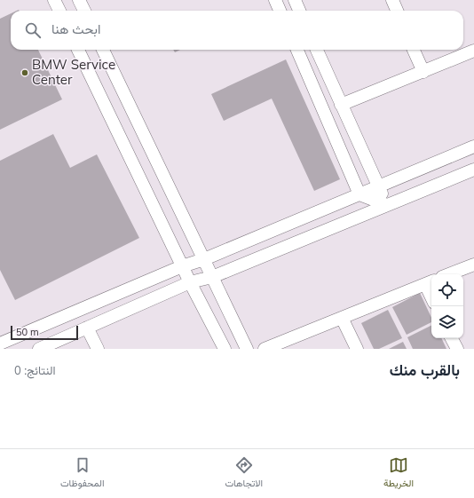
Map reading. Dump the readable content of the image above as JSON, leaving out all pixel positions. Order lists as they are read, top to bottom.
{
  "places": ["BMW Service Center"],
  "scale_bar": "50 m",
  "page": {
    "search": "ابحث هنا",
    "scale": "50 m",
    "heading": ["بالقرب منك", "النتائج: 0"],
    "nav": ["الخريطة", "الاتجاهات", "المحفوظات"]
  }
}
